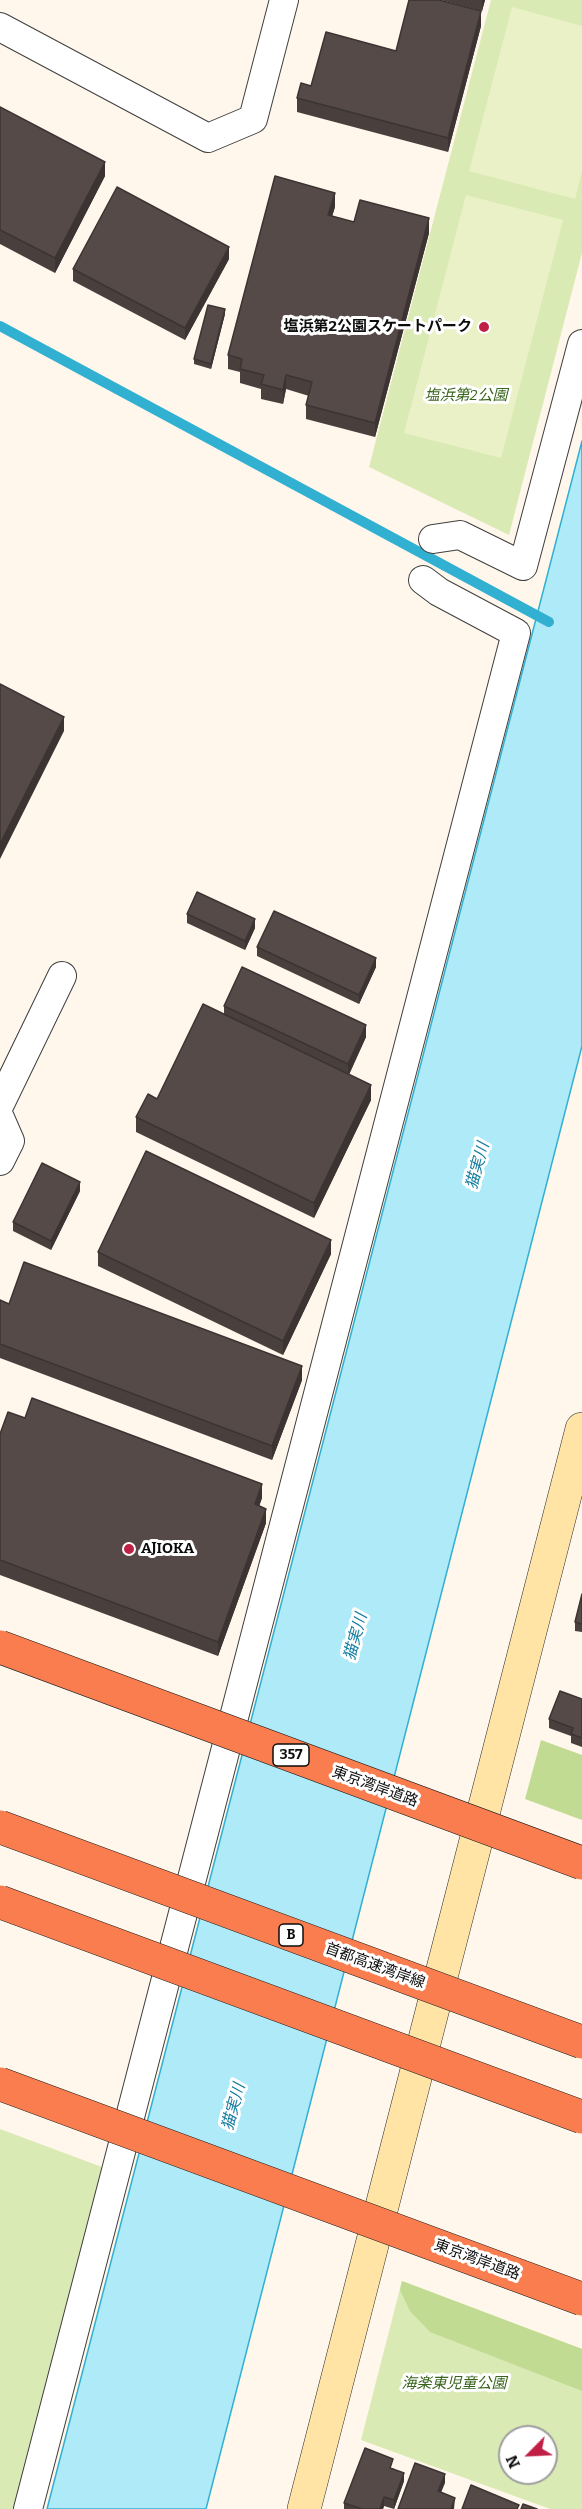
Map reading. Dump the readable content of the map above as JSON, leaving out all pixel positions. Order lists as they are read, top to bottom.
{
  "streets": {
    "highway": [
      "357",
      "東京湾岸道路",
      "B",
      "首都高速湾岸線"
    ]
  },
  "water": ["猫実川"],
  "parks": ["塩浜第2公園", "海楽東児童公園"],
  "places": ["塩浜第2公園スケートパーク", "AJIOKA"],
  "north": "bottom left"
}
